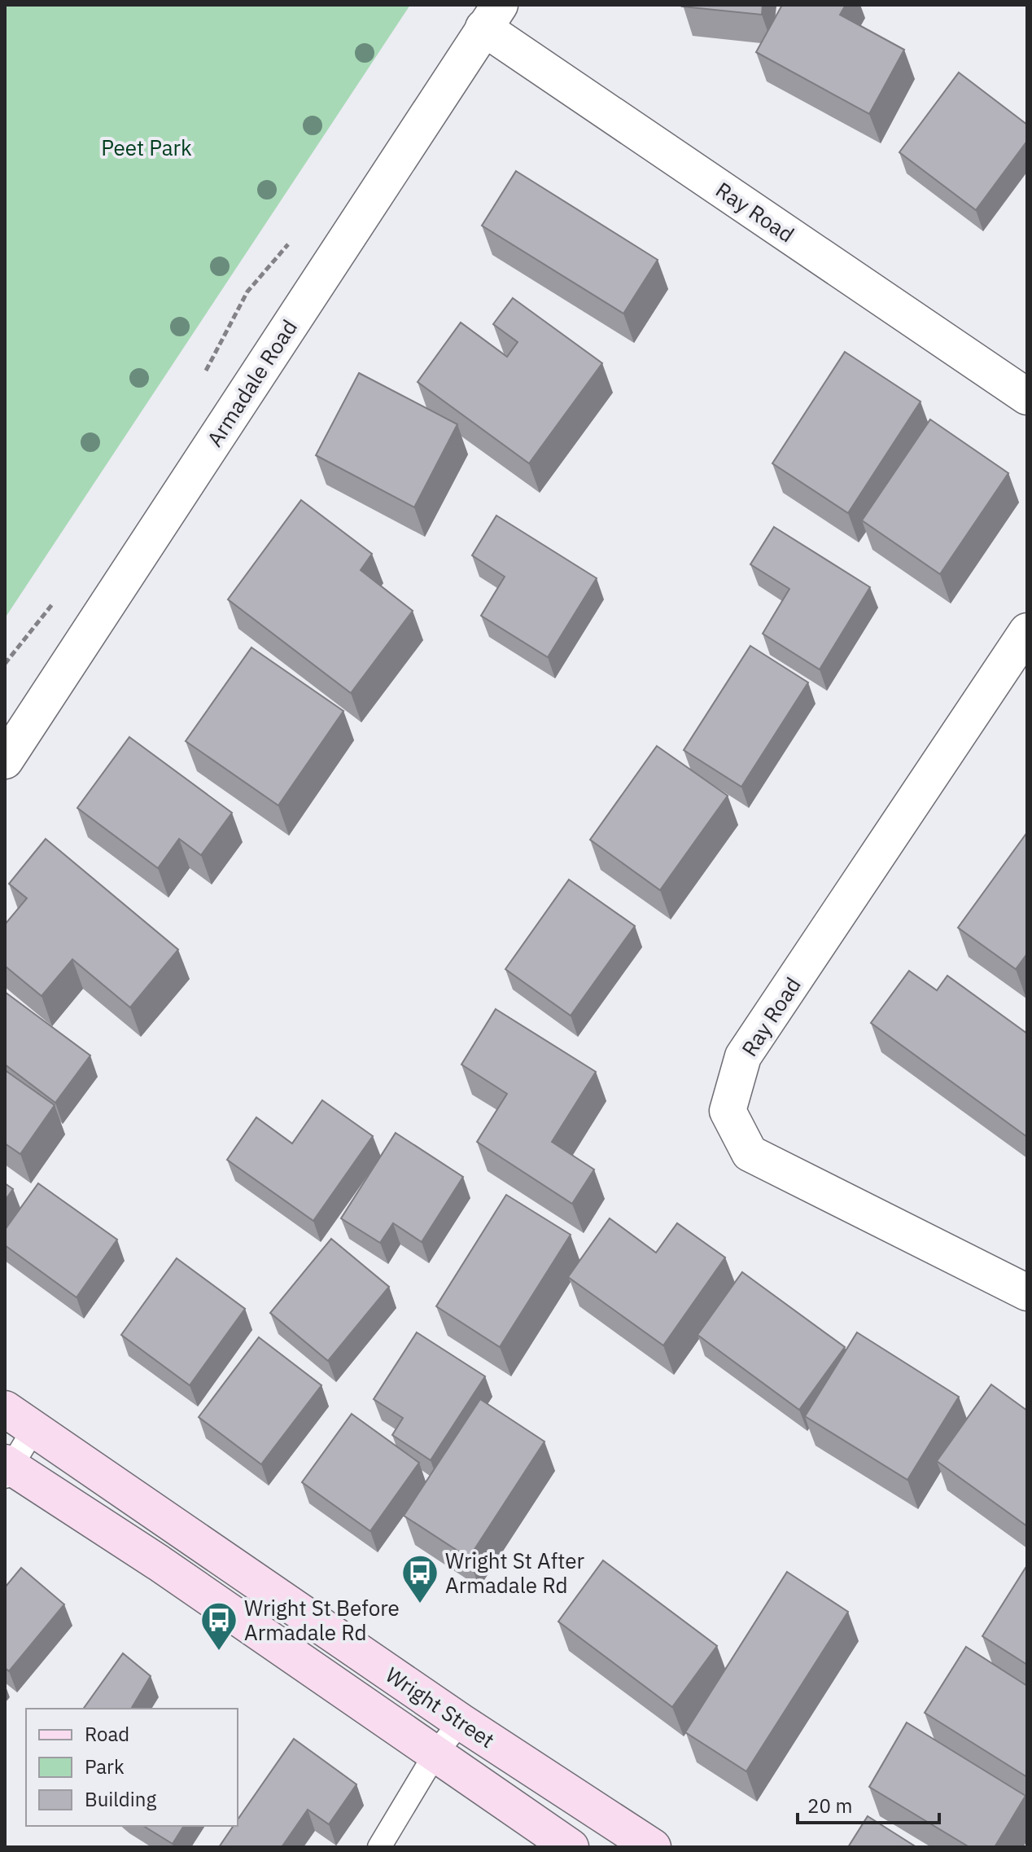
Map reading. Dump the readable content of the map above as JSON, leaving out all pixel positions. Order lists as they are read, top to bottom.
{
  "streets": {
    "street": ["Ray Road", "Armadale Road", "Wright Street"]
  },
  "crossings": [
    ["Ray Road", "Armadale Road"]
  ],
  "parks": ["Peet Park"],
  "places": {
    "bus stop": ["Wright St After Armadale Rd", "Wright St Before Armadale Rd"]
  },
  "legend": ["Road", "Park", "Building"],
  "scale_bar": "20 m"
}
